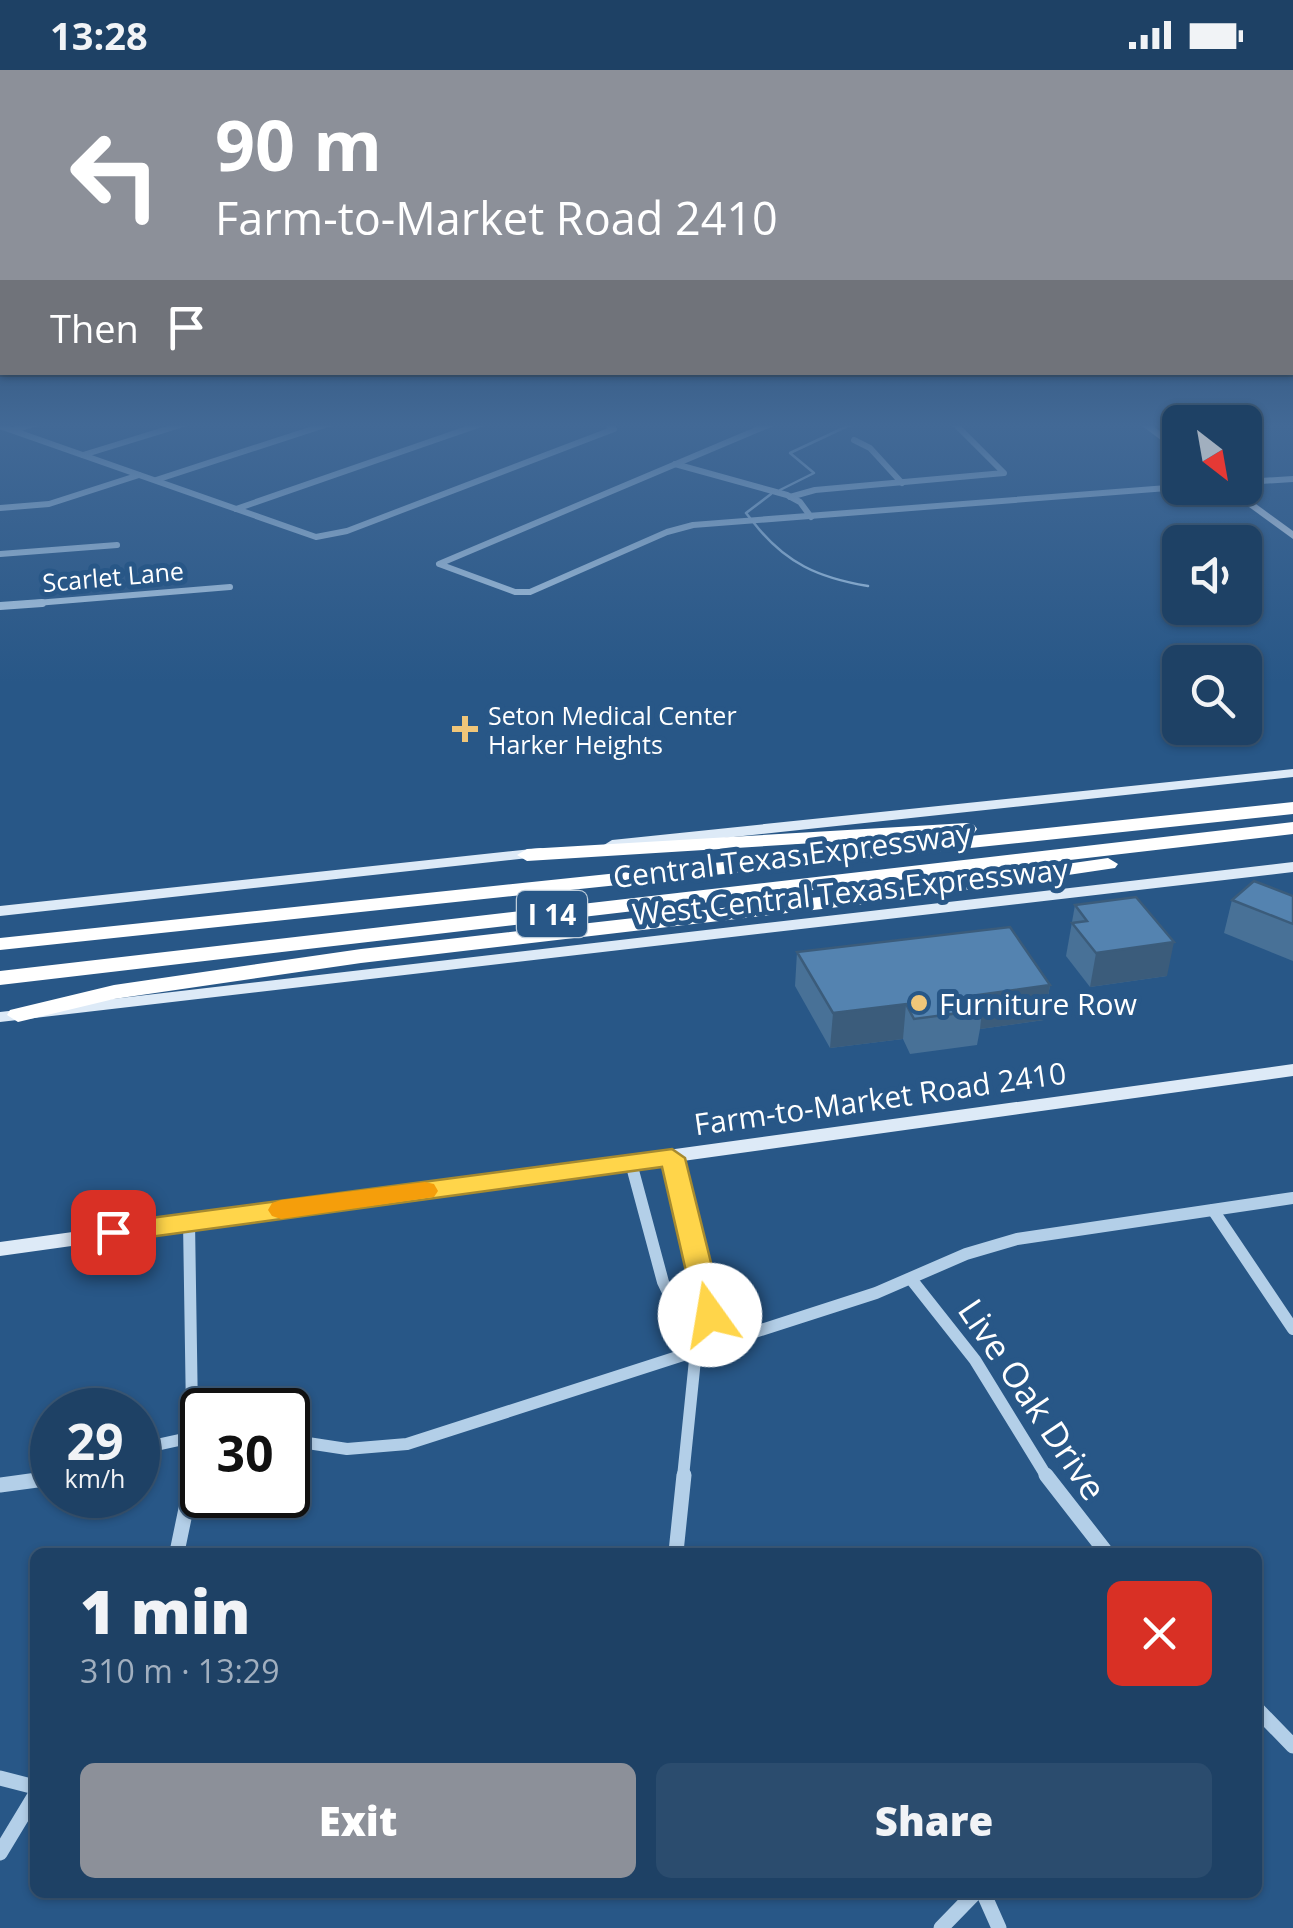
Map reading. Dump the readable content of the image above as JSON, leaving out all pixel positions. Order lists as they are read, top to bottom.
{
  "streets": {
    "highway": ["Central Texas Expressway", "I 14"],
    "main road": ["West Central Texas Expressway", "Farm-to-Market Road 2410"],
    "street": ["Scarlet Lane", "Live Oak Drive"]
  },
  "places": {
    "health": ["Seton Medical Center Harker Heights"],
    "other": ["Furniture Row"]
  },
  "north": "bottom right",
  "page": {
    "status": "13:28",
    "turn": ["90 m", "Farm-to-Market Road 2410"],
    "then": "Then",
    "speed": "29 km/h",
    "limit": "30",
    "heading": ["1 min", "310 m · 13:29"],
    "buttons": ["Exit", "Share"]
  }
}
